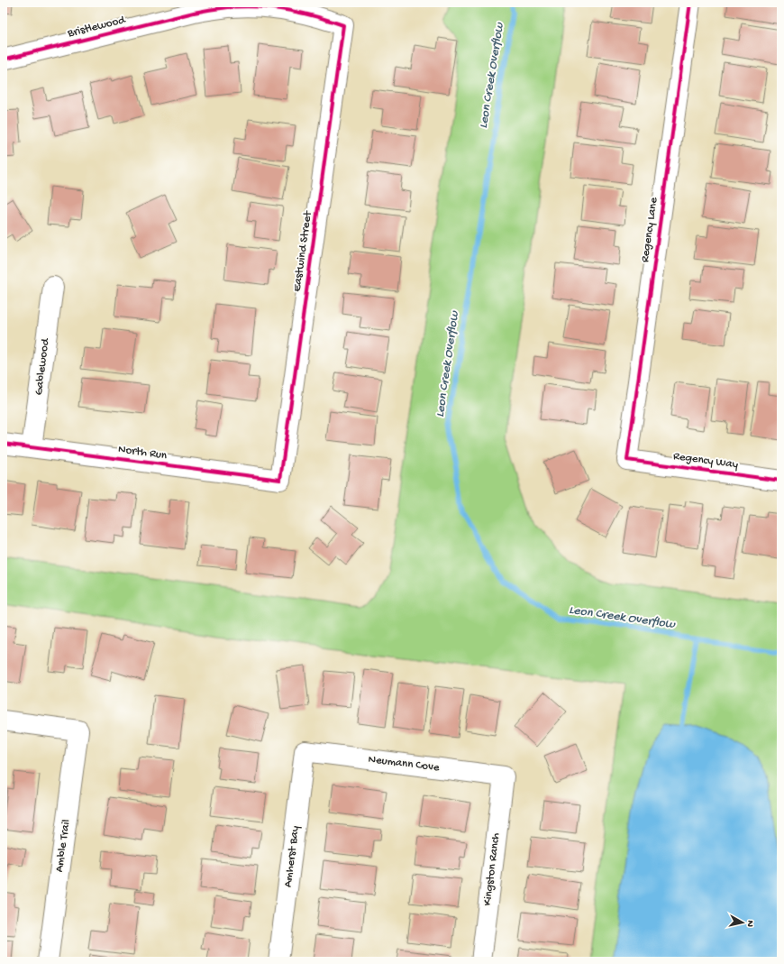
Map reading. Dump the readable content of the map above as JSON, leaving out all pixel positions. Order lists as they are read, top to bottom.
{
  "streets": {
    "street": [
      "Bristlewood",
      "Regency Lane",
      "Eastwind Street",
      "Gablewood",
      "North Run",
      "Regency Way",
      "Neumann Cove",
      "Amble Trail",
      "Amherst Bay",
      "Kingston Ranch"
    ]
  },
  "crossings": [
    ["Bristlewood", "Eastwind Street"],
    ["Regency Lane", "Regency Way"],
    ["Eastwind Street", "North Run"],
    ["Gablewood", "North Run"],
    ["Neumann Cove", "Amherst Bay"],
    ["Neumann Cove", "Kingston Ranch"]
  ],
  "water": ["Leon Creek Overflow"],
  "north": "right"
}
